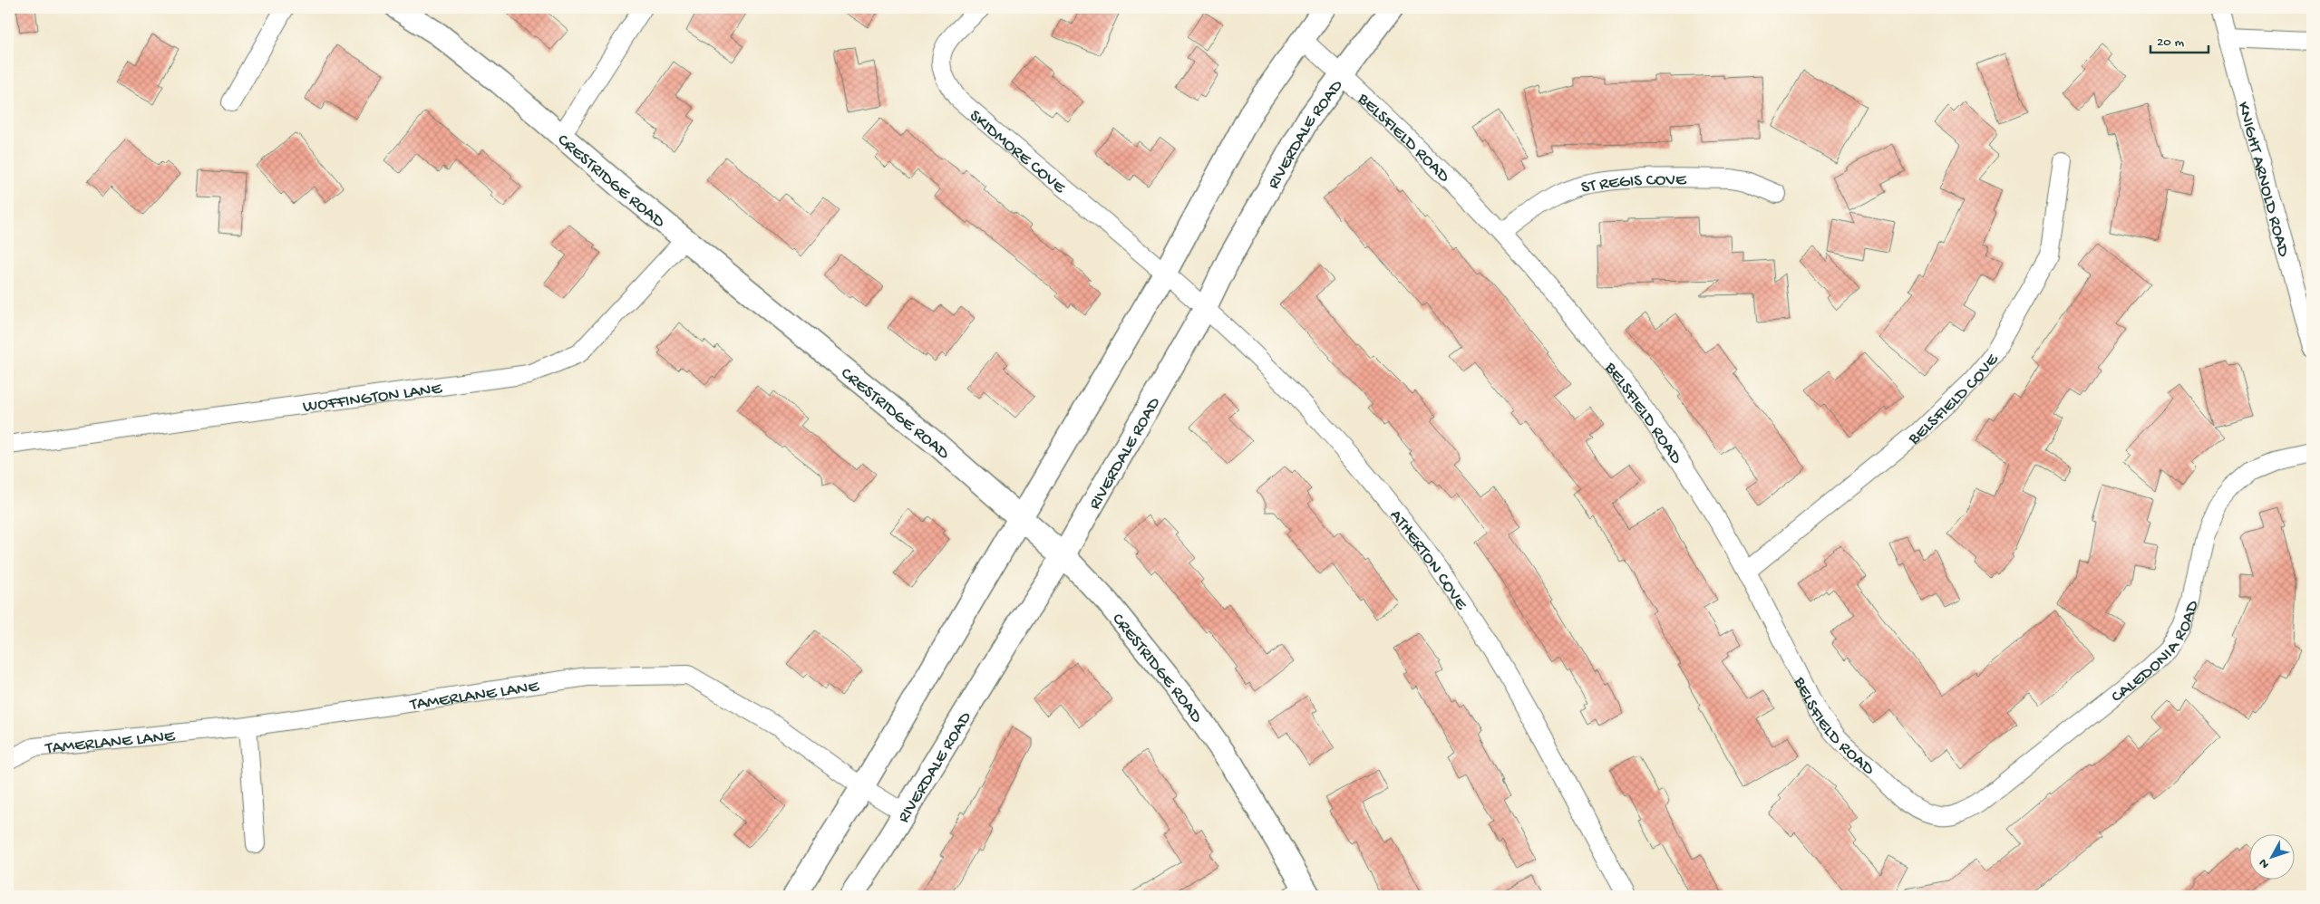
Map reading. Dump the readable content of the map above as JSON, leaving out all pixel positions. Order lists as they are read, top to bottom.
{
  "streets": {
    "street": [
      "RIVERDALE ROAD",
      "BELSFIELD ROAD",
      "SKIDMORE COVE",
      "CRESTRIDGE ROAD",
      "KNIGHT ARNOLD ROAD",
      "ST REGIS COVE",
      "WOFFINGTON LANE",
      "BELSFIELD COVE",
      "ATHERTON COVE",
      "CALEDONIA ROAD",
      "TAMERLANE LANE"
    ]
  },
  "crossings": [
    ["RIVERDALE ROAD", "BELSFIELD ROAD"],
    ["RIVERDALE ROAD", "CRESTRIDGE ROAD"],
    ["RIVERDALE ROAD", "ATHERTON COVE"],
    ["RIVERDALE ROAD", "TAMERLANE LANE"],
    ["BELSFIELD ROAD", "ST REGIS COVE"],
    ["BELSFIELD ROAD", "BELSFIELD COVE"],
    ["BELSFIELD ROAD", "CALEDONIA ROAD"],
    ["SKIDMORE COVE", "ATHERTON COVE"],
    ["CRESTRIDGE ROAD", "WOFFINGTON LANE"]
  ],
  "scale_bar": "20 m",
  "north": "bottom left"
}
